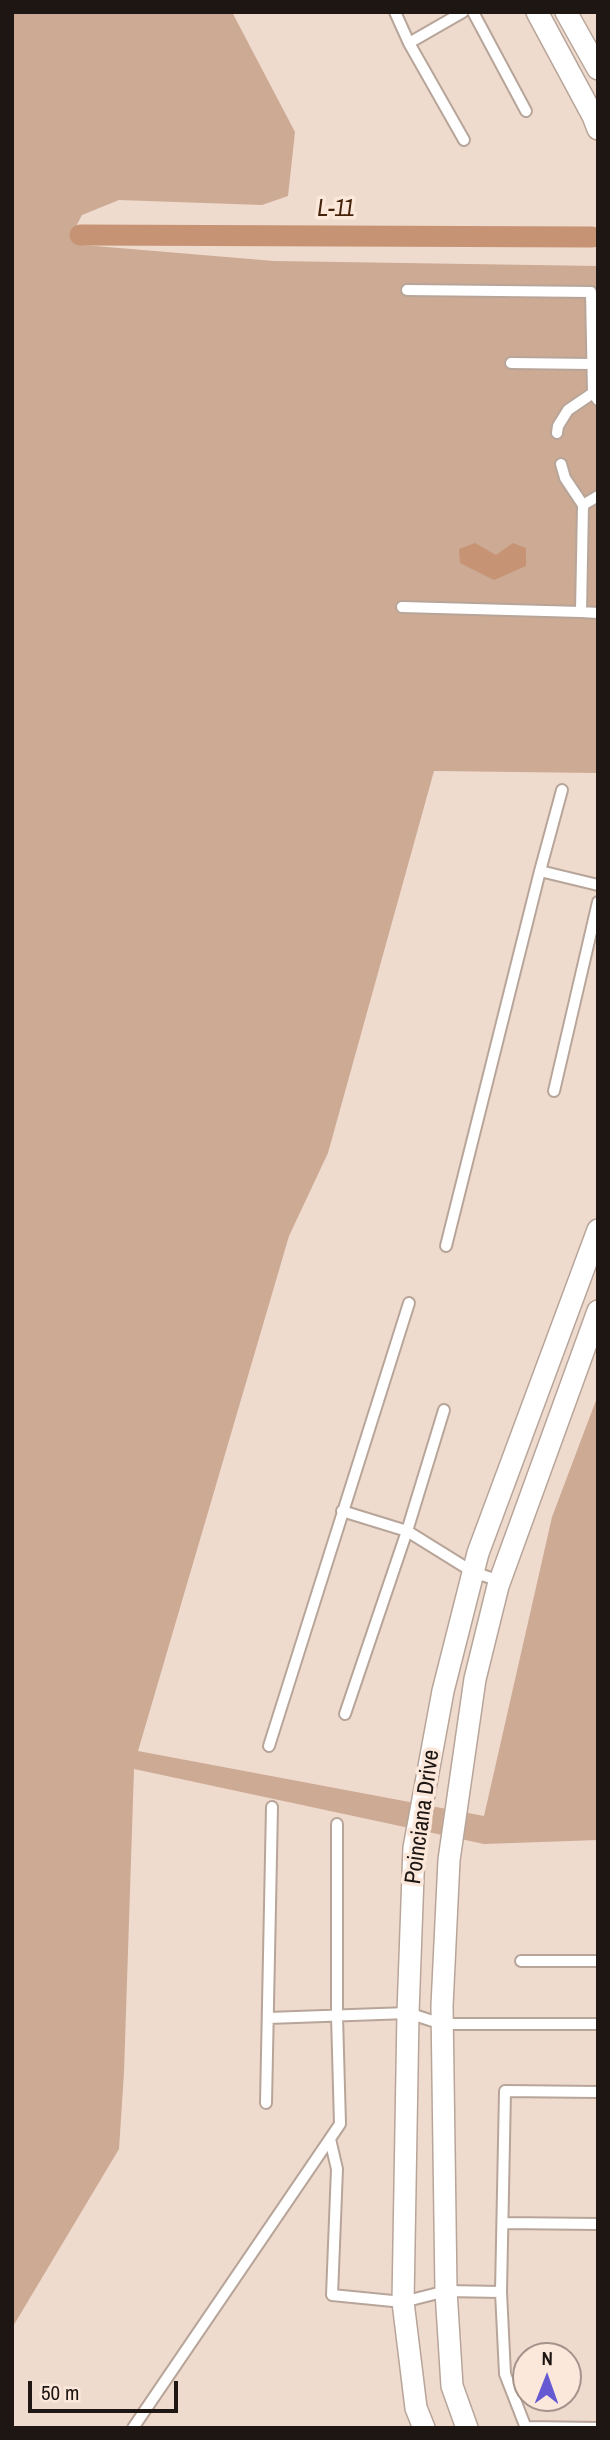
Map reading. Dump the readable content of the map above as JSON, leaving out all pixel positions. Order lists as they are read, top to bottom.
{
  "streets": {
    "street": ["Poinciana Drive"]
  },
  "water": ["L-11"],
  "scale_bar": "50 m",
  "north": "top"
}
